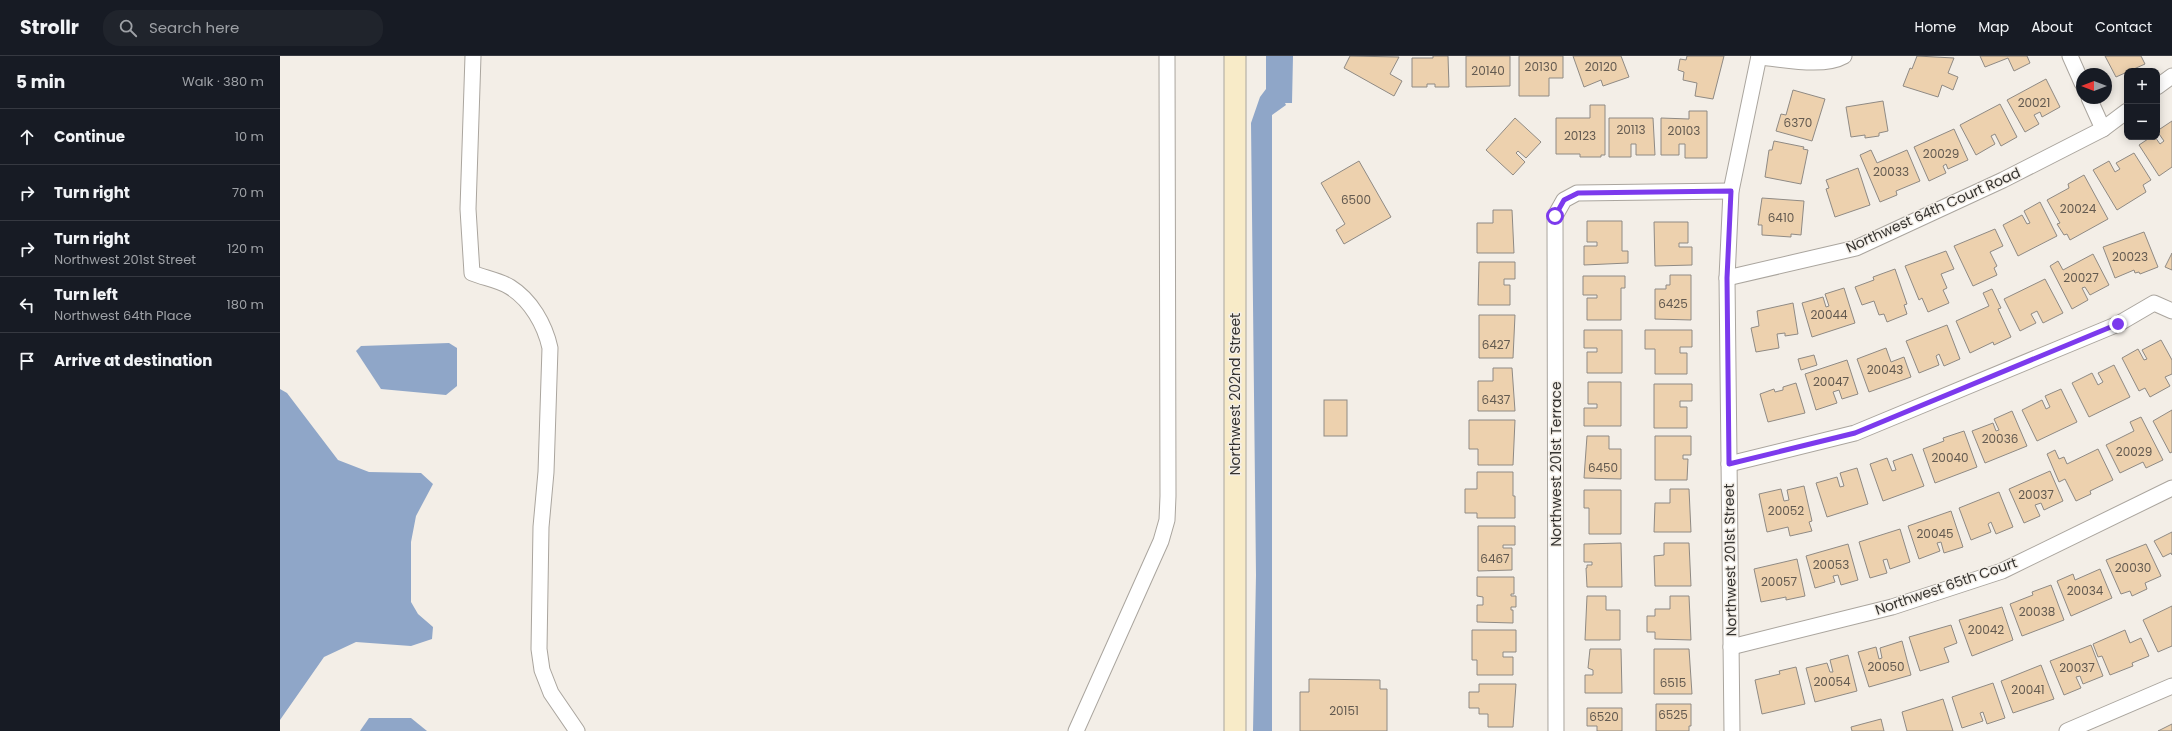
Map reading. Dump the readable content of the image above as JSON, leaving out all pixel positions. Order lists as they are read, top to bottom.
{
  "streets": {
    "street": [
      "Northwest 64th Court Road",
      "Northwest 202nd Street",
      "Northwest 201st Terrace",
      "Northwest 201st Street",
      "Northwest 65th Court"
    ]
  },
  "crossings": [
    ["Northwest 64th Court Road", "Northwest 201st Street"],
    ["Northwest 201st Terrace", "Northwest 201st Street"],
    ["Northwest 201st Street", "Northwest 65th Court"]
  ],
  "house_numbers": [
    "20130",
    "20120",
    "20140",
    "20021",
    "6370",
    "20113",
    "20103",
    "20123",
    "20029",
    "20033",
    "6500",
    "20024",
    "6410",
    "20023",
    "20027",
    "6425",
    "20044",
    "6427",
    "20043",
    "20047",
    "6437",
    "20036",
    "20029",
    "20040",
    "6450",
    "20037",
    "20052",
    "20045",
    "6467",
    "20053",
    "20030",
    "20057",
    "20034",
    "20038",
    "20042",
    "20050",
    "20037",
    "20054",
    "6515",
    "20041",
    "20151",
    "6525",
    "6520"
  ],
  "north": "left",
  "page": {
    "header": "Strollr",
    "search": "Search here",
    "nav": [
      "Home",
      "Map",
      "About",
      "Contact"
    ],
    "heading": ["5 min", "Walk · 380 m"],
    "map_buttons": ["+", "−"],
    "list": [
      ["Continue", "10 m"],
      ["Turn right", "70 m"],
      ["Turn right", "Northwest 201st Street", "120 m"],
      ["Turn left", "Northwest 64th Place", "180 m"],
      "Arrive at destination"
    ]
  }
}
